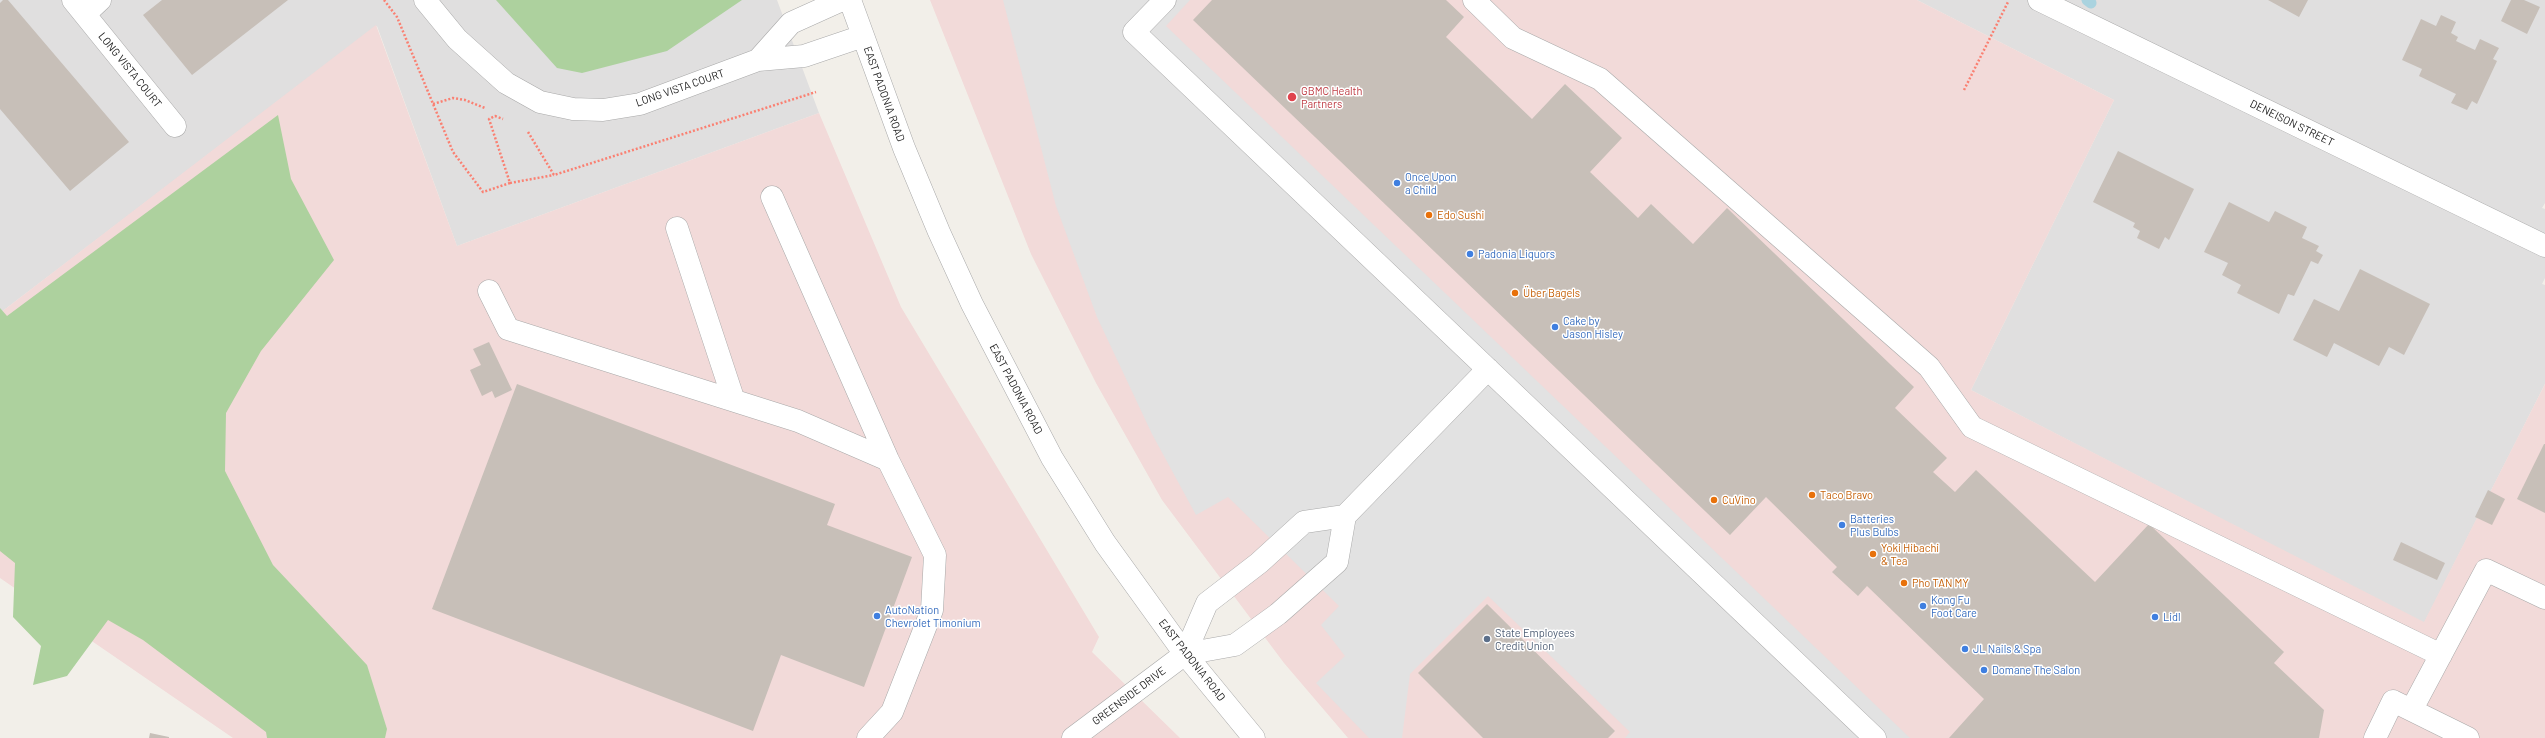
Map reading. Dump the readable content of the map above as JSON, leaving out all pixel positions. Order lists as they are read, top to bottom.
{
  "streets": {
    "street": [
      "LONG VISTA COURT",
      "EAST PADONIA ROAD",
      "DENEISON STREET",
      "GREENSIDE DRIVE"
    ]
  },
  "crossings": [
    ["EAST PADONIA ROAD", "GREENSIDE DRIVE"]
  ],
  "places": [
    "GBMC Health Partners",
    "Once Upon a Child",
    "Edo Sushi",
    "Padonia Liquors",
    "Über Bagels",
    "Cake by Jason Hisley",
    "Taco Bravo",
    "CuVino",
    "Batteries Plus Bulbs",
    "Yoki Hibachi & Tea",
    "Pho TAN MY",
    "Kong Fu Foot Care",
    "AutoNation Chevrolet Timonium",
    "Lidl",
    "State Employees Credit Union",
    "JL Nails & Spa",
    "Domane The Salon"
  ]
}
